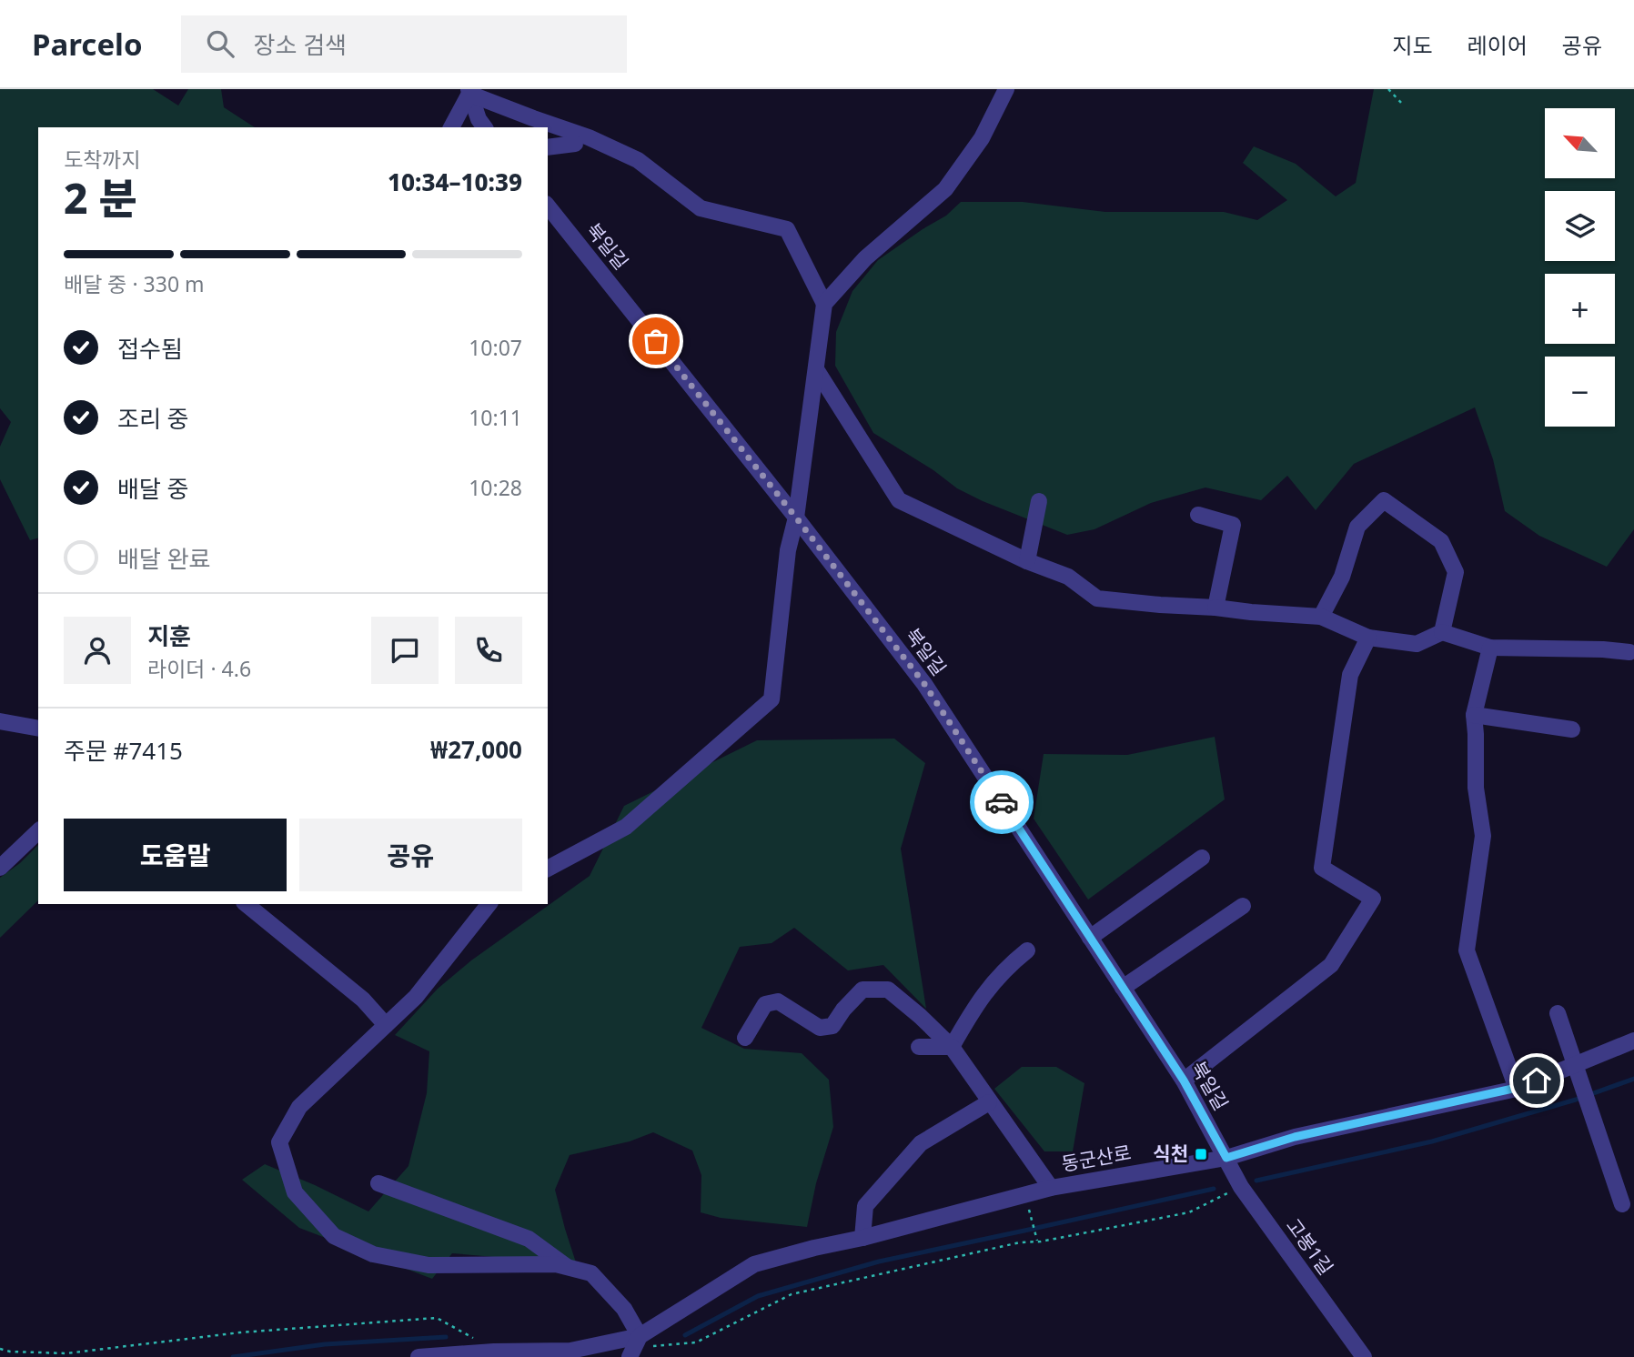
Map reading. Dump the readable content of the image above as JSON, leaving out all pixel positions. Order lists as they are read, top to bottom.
{
  "streets": {
    "street": ["북일길", "동군산로", "고봉1길"]
  },
  "crossings": [
    ["북일길", "동군산로"],
    ["북일길", "고봉1길"],
    ["동군산로", "고봉1길"]
  ],
  "places": {
    "transit": ["식천"]
  },
  "north": "top left",
  "page": {
    "header": "Parcelo",
    "search": "장소 검색",
    "nav": ["지도", "레이어", "공유"],
    "map_buttons": ["+", "−"],
    "heading": ["2 분", "도착까지", "10:34–10:39"],
    "panel": [
      "지훈",
      "라이더 · 4.6",
      "주문 #7415",
      "₩27,000"
    ],
    "bar": "배달 중 · 330 m",
    "list": [
      ["접수됨", "10:07"],
      ["조리 중", "10:11"],
      ["배달 중", "10:28"],
      "배달 완료"
    ],
    "buttons": ["도움말", "공유"]
  }
}
